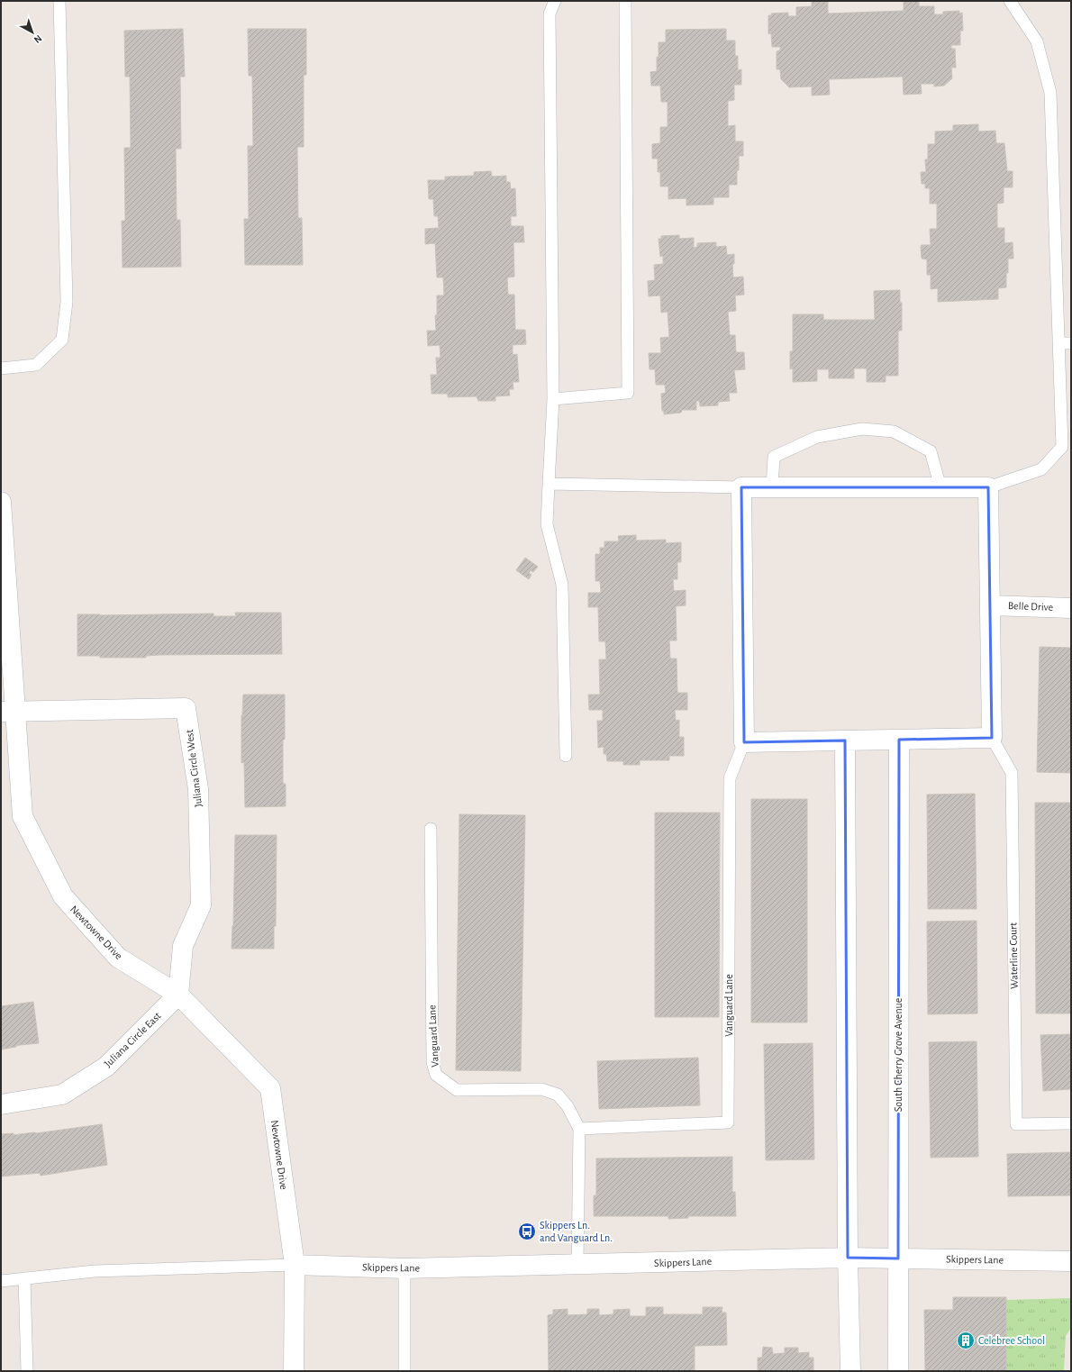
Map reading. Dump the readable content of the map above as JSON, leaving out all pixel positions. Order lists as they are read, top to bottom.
{
  "streets": {
    "street": [
      "Belle Drive",
      "Juliana Circle West",
      "Newtowne Drive",
      "Juliana Circle East",
      "South Cherry Grove Avenue",
      "Skippers Lane"
    ],
    "lane": ["Waterline Court", "Vanguard Lane"]
  },
  "crossings": [
    ["Juliana Circle West", "Newtowne Drive"],
    ["Juliana Circle West", "Juliana Circle East"],
    ["Newtowne Drive", "Juliana Circle East"],
    ["Newtowne Drive", "Skippers Lane"],
    ["Vanguard Lane", "Skippers Lane"],
    ["South Cherry Grove Avenue", "Skippers Lane"]
  ],
  "places": {
    "bus stop": ["Skippers Ln. and Vanguard Ln."],
    "building": ["Celebree School"]
  },
  "north": "bottom right"
}
